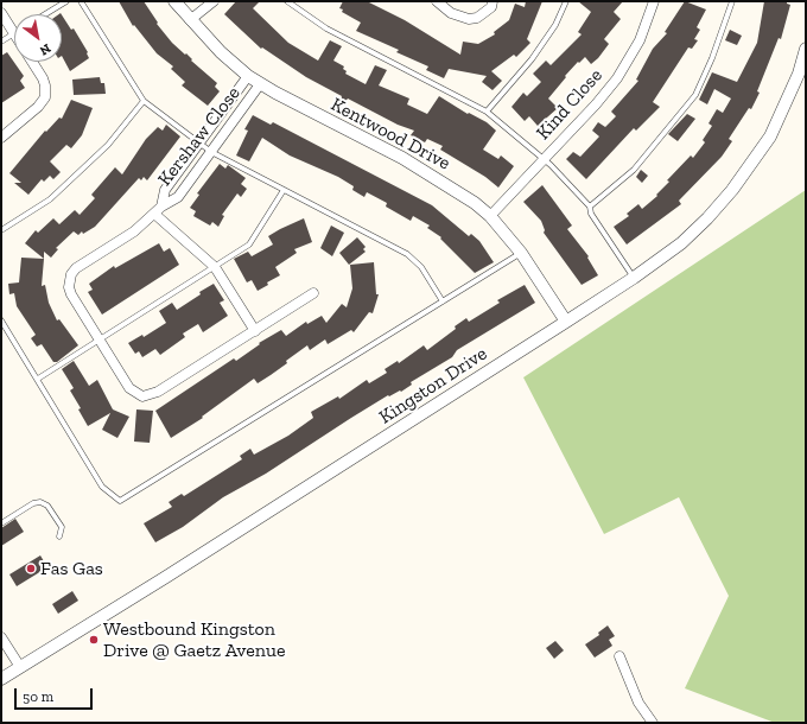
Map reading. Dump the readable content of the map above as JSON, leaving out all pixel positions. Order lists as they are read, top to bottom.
{
  "streets": {
    "street": [
      "Kind Close",
      "Kentwood Drive",
      "Kershaw Close",
      "Kingston Drive"
    ]
  },
  "crossings": [
    ["Kind Close", "Kentwood Drive"],
    ["Kentwood Drive", "Kershaw Close"],
    ["Kentwood Drive", "Kingston Drive"]
  ],
  "places": ["Fas Gas", "Westbound Kingston Drive @ Gaetz Avenue"],
  "scale_bar": "50 m",
  "north": "bottom right"
}
